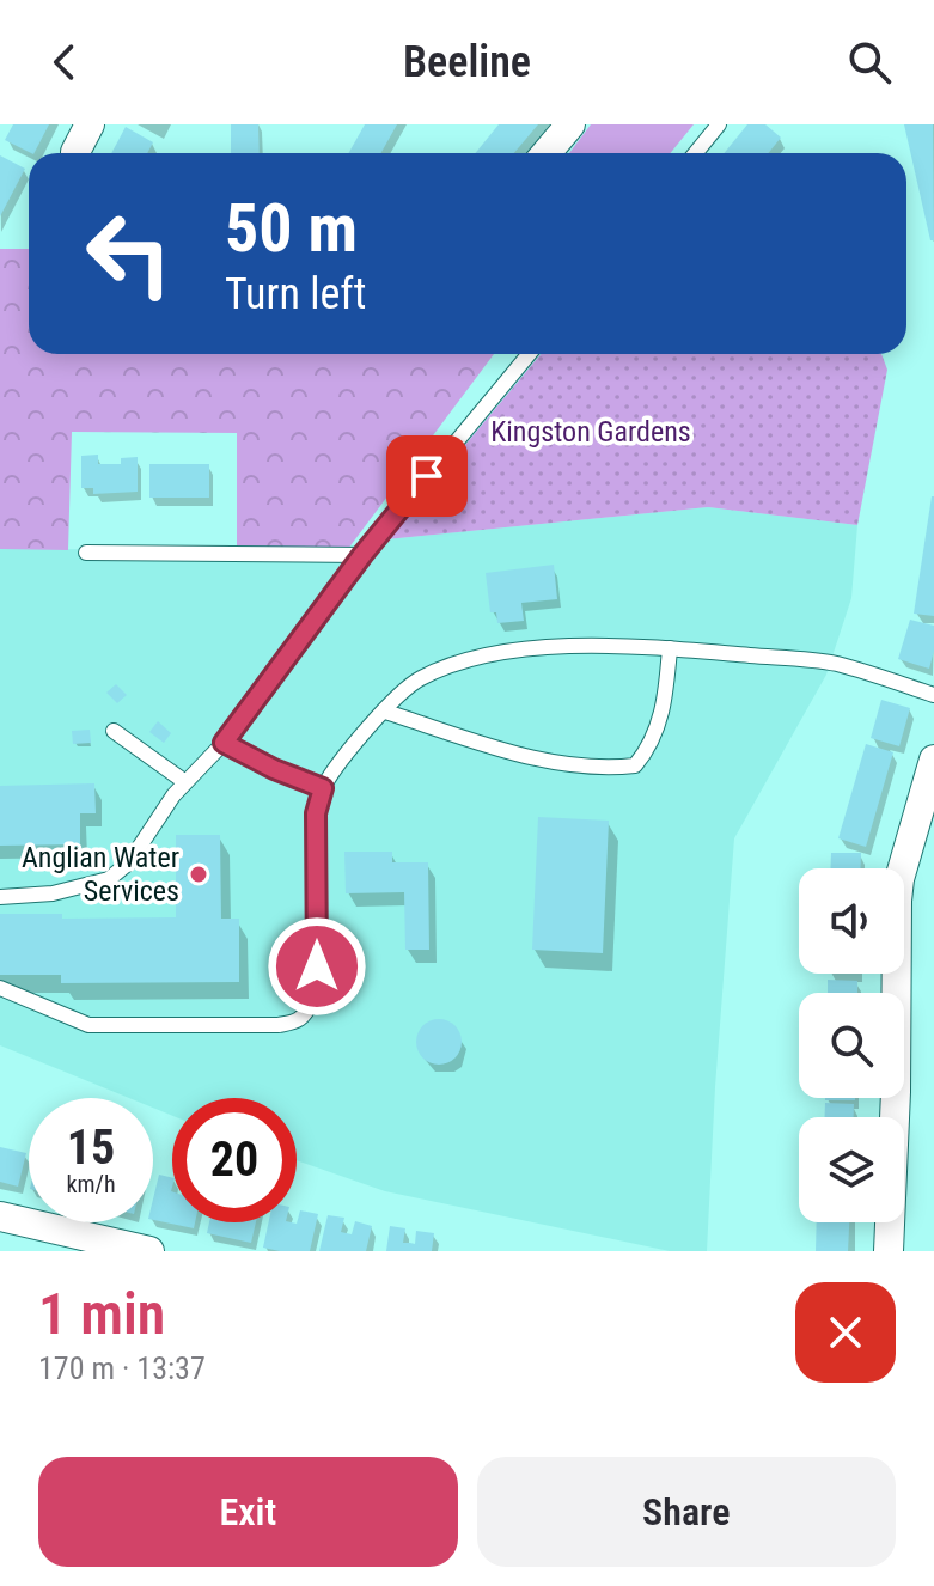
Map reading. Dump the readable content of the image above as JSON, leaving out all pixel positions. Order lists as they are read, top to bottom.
{
  "parks": ["Kingston Gardens"],
  "places": ["Anglian Water Services"],
  "page": {
    "header": "Beeline",
    "turn": ["50 m", "Turn left"],
    "speed": "15 km/h",
    "limit": "20",
    "heading": ["1 min", "170 m · 13:37"],
    "buttons": ["Exit", "Share"]
  }
}
